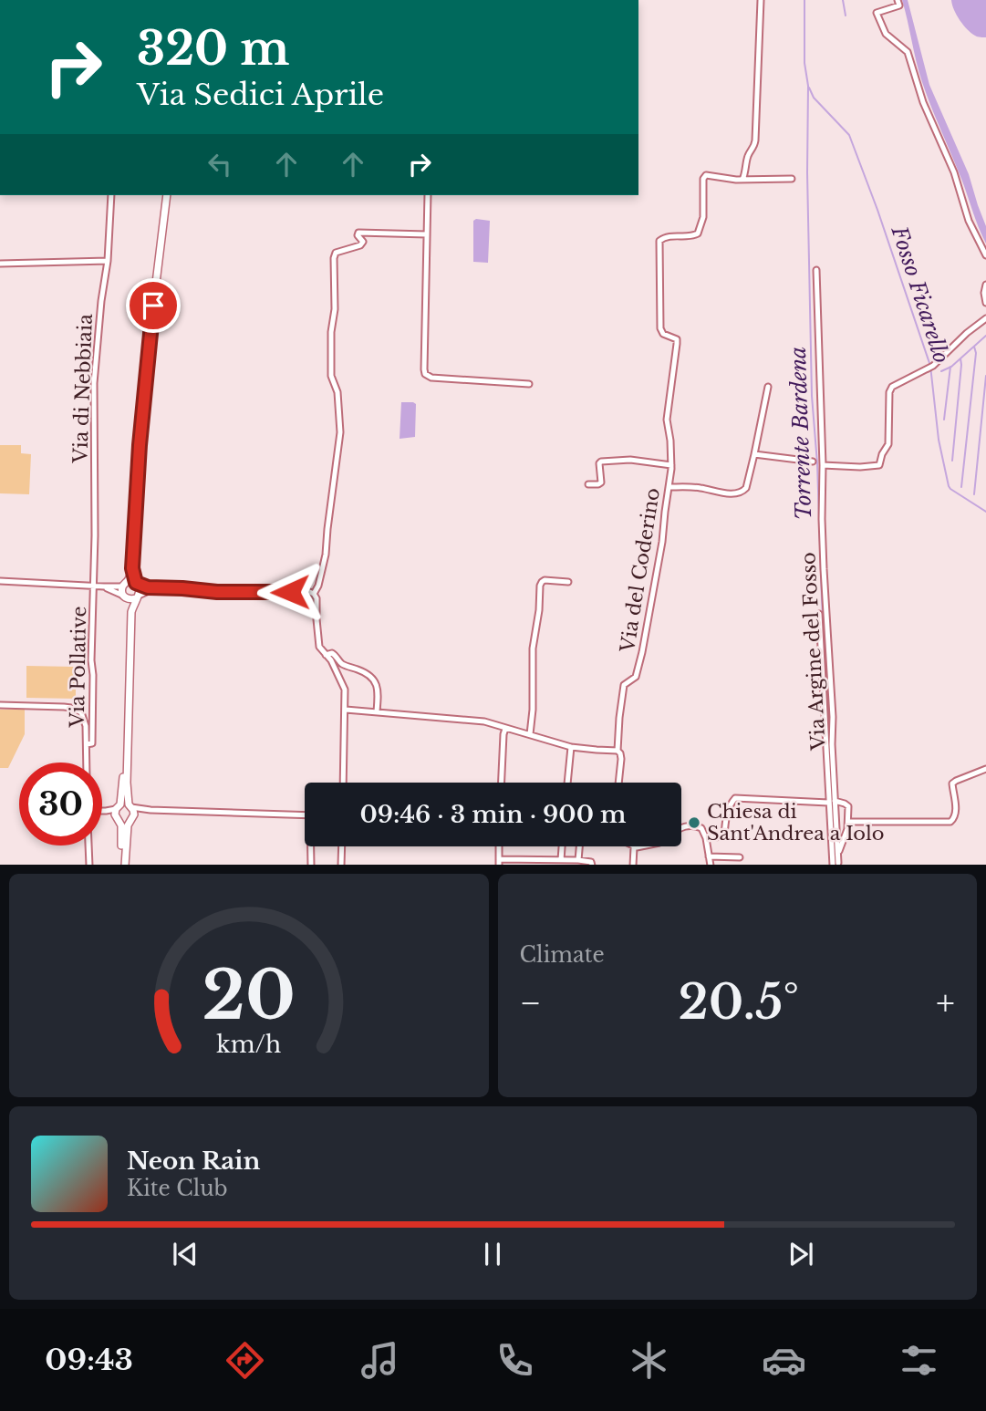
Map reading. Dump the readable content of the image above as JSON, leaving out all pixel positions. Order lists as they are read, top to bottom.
{
  "streets": {
    "street": [
      "Via di Nebbiaia",
      "Via del Coderino",
      "Via Argine del Fosso",
      "Via Pollative"
    ]
  },
  "crossings": [
    ["Via di Nebbiaia", "Via Pollative"]
  ],
  "water": ["Fosso Ficarello", "Torrente Bardena"],
  "places": ["Chiesa di Sant'Andrea a Iolo"],
  "page": {
    "turn": ["320 m", "Via Sedici Aprile"],
    "limit": "30",
    "trip": "09:46 · 3 min · 900 m",
    "tile": "Climate",
    "heat": ["−", "20.5°", "+"],
    "song": ["Neon Rain", "Kite Club"],
    "tabs": "09:43",
    "gauge": ["20", "km/h"]
  }
}
